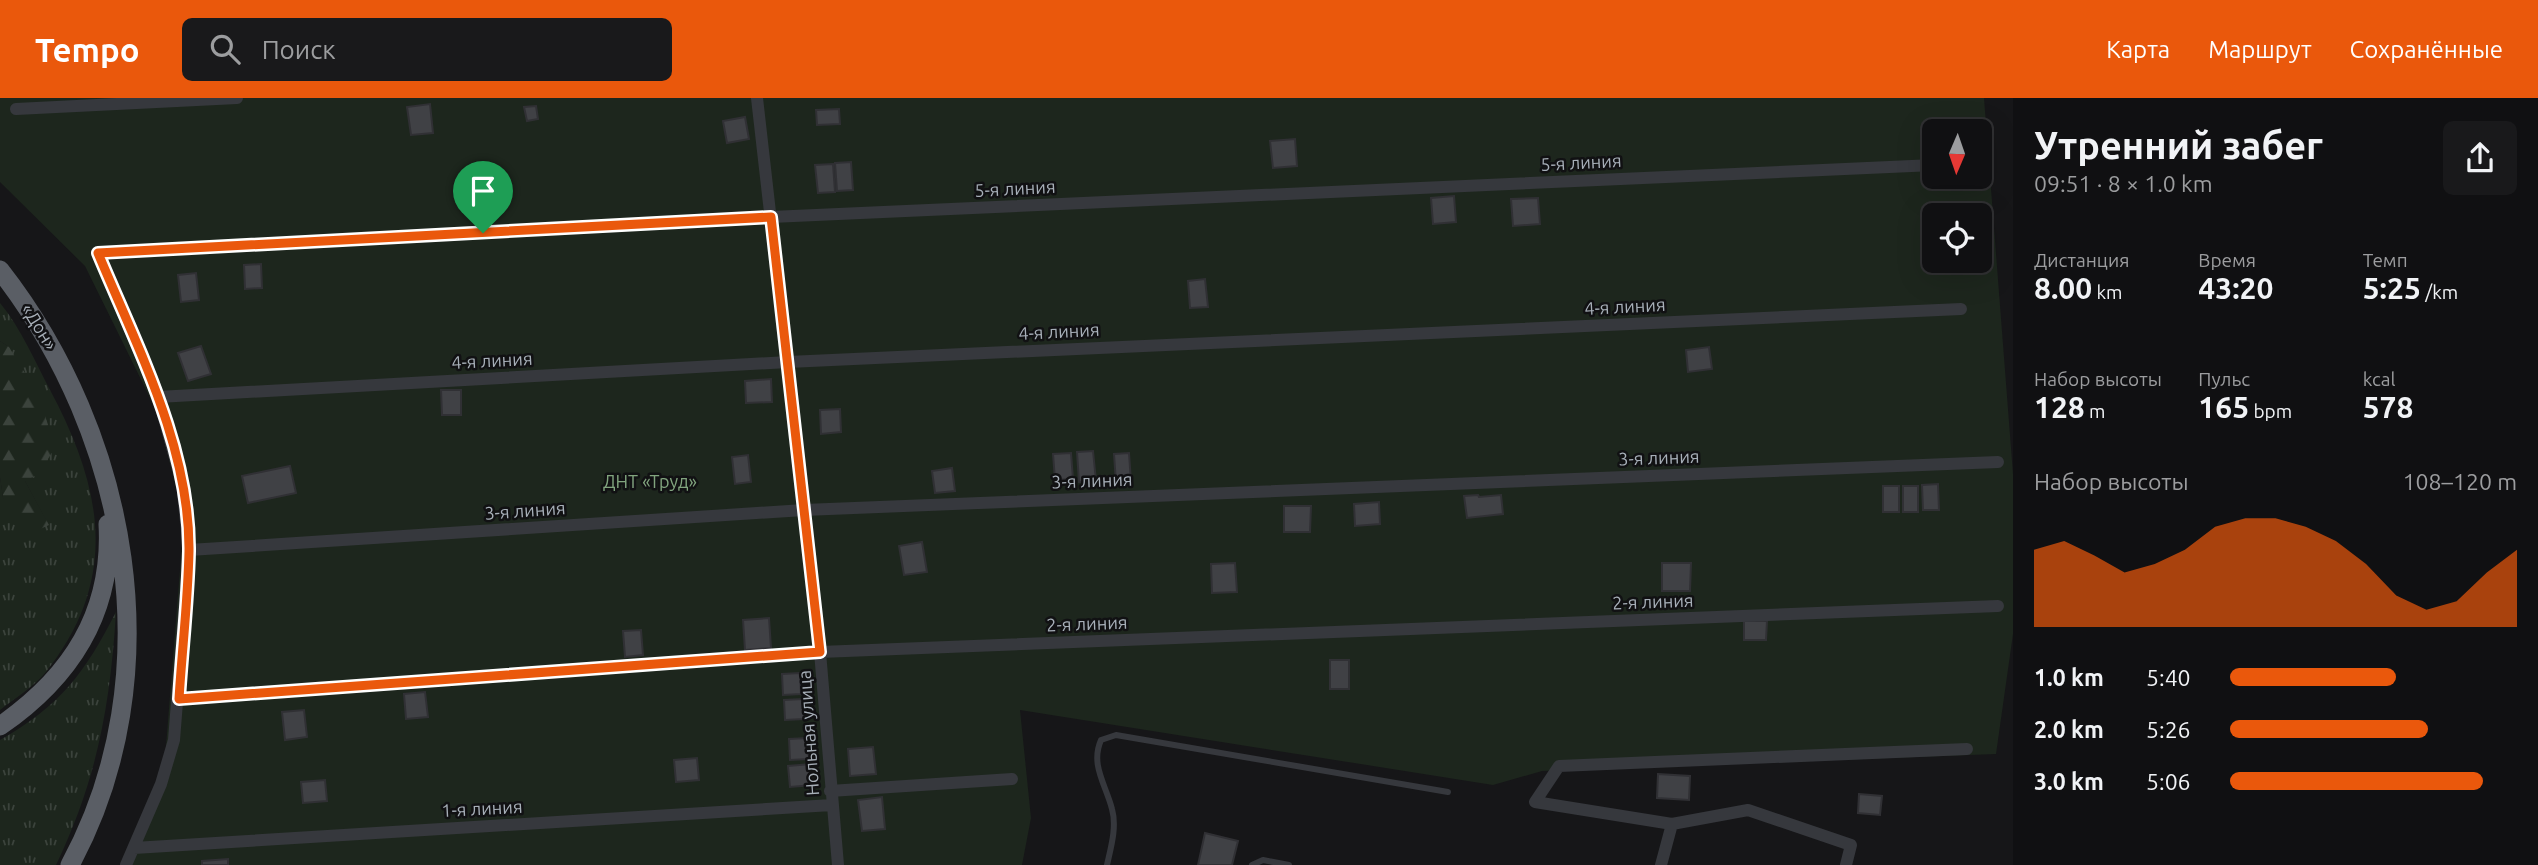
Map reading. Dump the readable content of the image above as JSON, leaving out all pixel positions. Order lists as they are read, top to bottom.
{
  "streets": {
    "highway": ["«Дон»"],
    "street": [
      "5-я линия",
      "4-я линия",
      "3-я линия",
      "2-я линия",
      "Нольная улица",
      "1-я линия"
    ]
  },
  "crossings": [
    ["5-я линия", "4-я линия"],
    ["5-я линия", "Нольная улица"],
    ["4-я линия", "Нольная улица"],
    ["3-я линия", "Нольная улица"],
    ["2-я линия", "Нольная улица"],
    ["Нольная улица", "1-я линия"]
  ],
  "parks": ["ДНТ «Труд»"],
  "north": "bottom",
  "page": {
    "header": "Tempo",
    "search": "Поиск",
    "nav": ["Карта", "Маршрут", "Сохранённые"],
    "heading": ["Утренний забег", "09:51 · 8 × 1.0 km"],
    "stats": [
      ["Дистанция", "8.00 km"],
      ["Время", "43:20"],
      ["Темп", "5:25 /km"],
      ["Набор высоты", "128 m"],
      ["Пульс", "165 bpm"],
      ["kcal", "578"]
    ],
    "chart": ["Набор высоты", "108–120 m"],
    "list": [
      {
        "name": "1.0 km",
        "note": "5:40"
      },
      {
        "name": "2.0 km",
        "note": "5:26"
      },
      {
        "name": "3.0 km",
        "note": "5:06"
      }
    ]
  }
}
